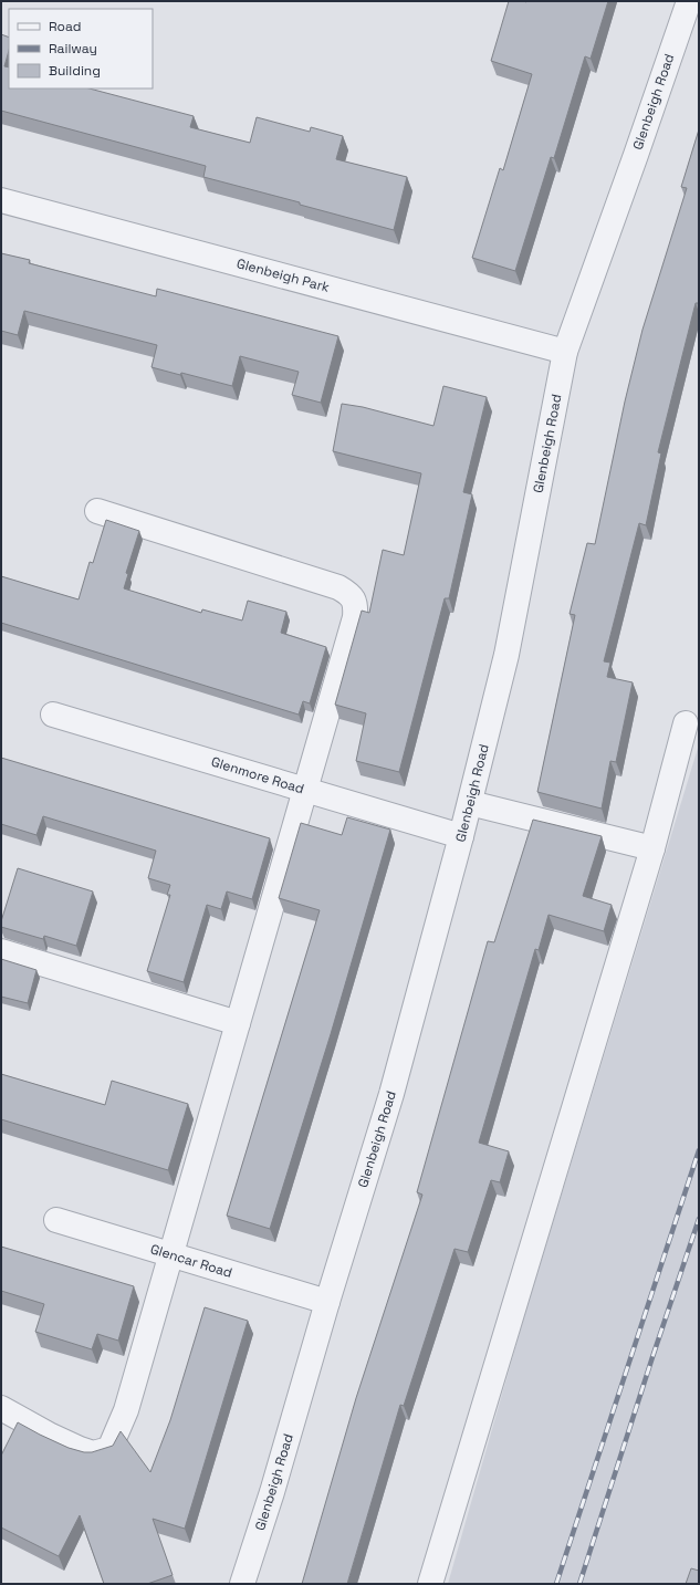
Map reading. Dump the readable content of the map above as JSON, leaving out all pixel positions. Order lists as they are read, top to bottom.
{
  "streets": {
    "street": [
      "Glenbeigh Road",
      "Glenbeigh Park",
      "Glenmore Road",
      "Glencar Road"
    ]
  },
  "crossings": [
    ["Glenbeigh Road", "Glenbeigh Park"],
    ["Glenbeigh Road", "Glenmore Road"],
    ["Glenbeigh Road", "Glencar Road"]
  ],
  "legend": ["Road", "Railway", "Building"]
}
